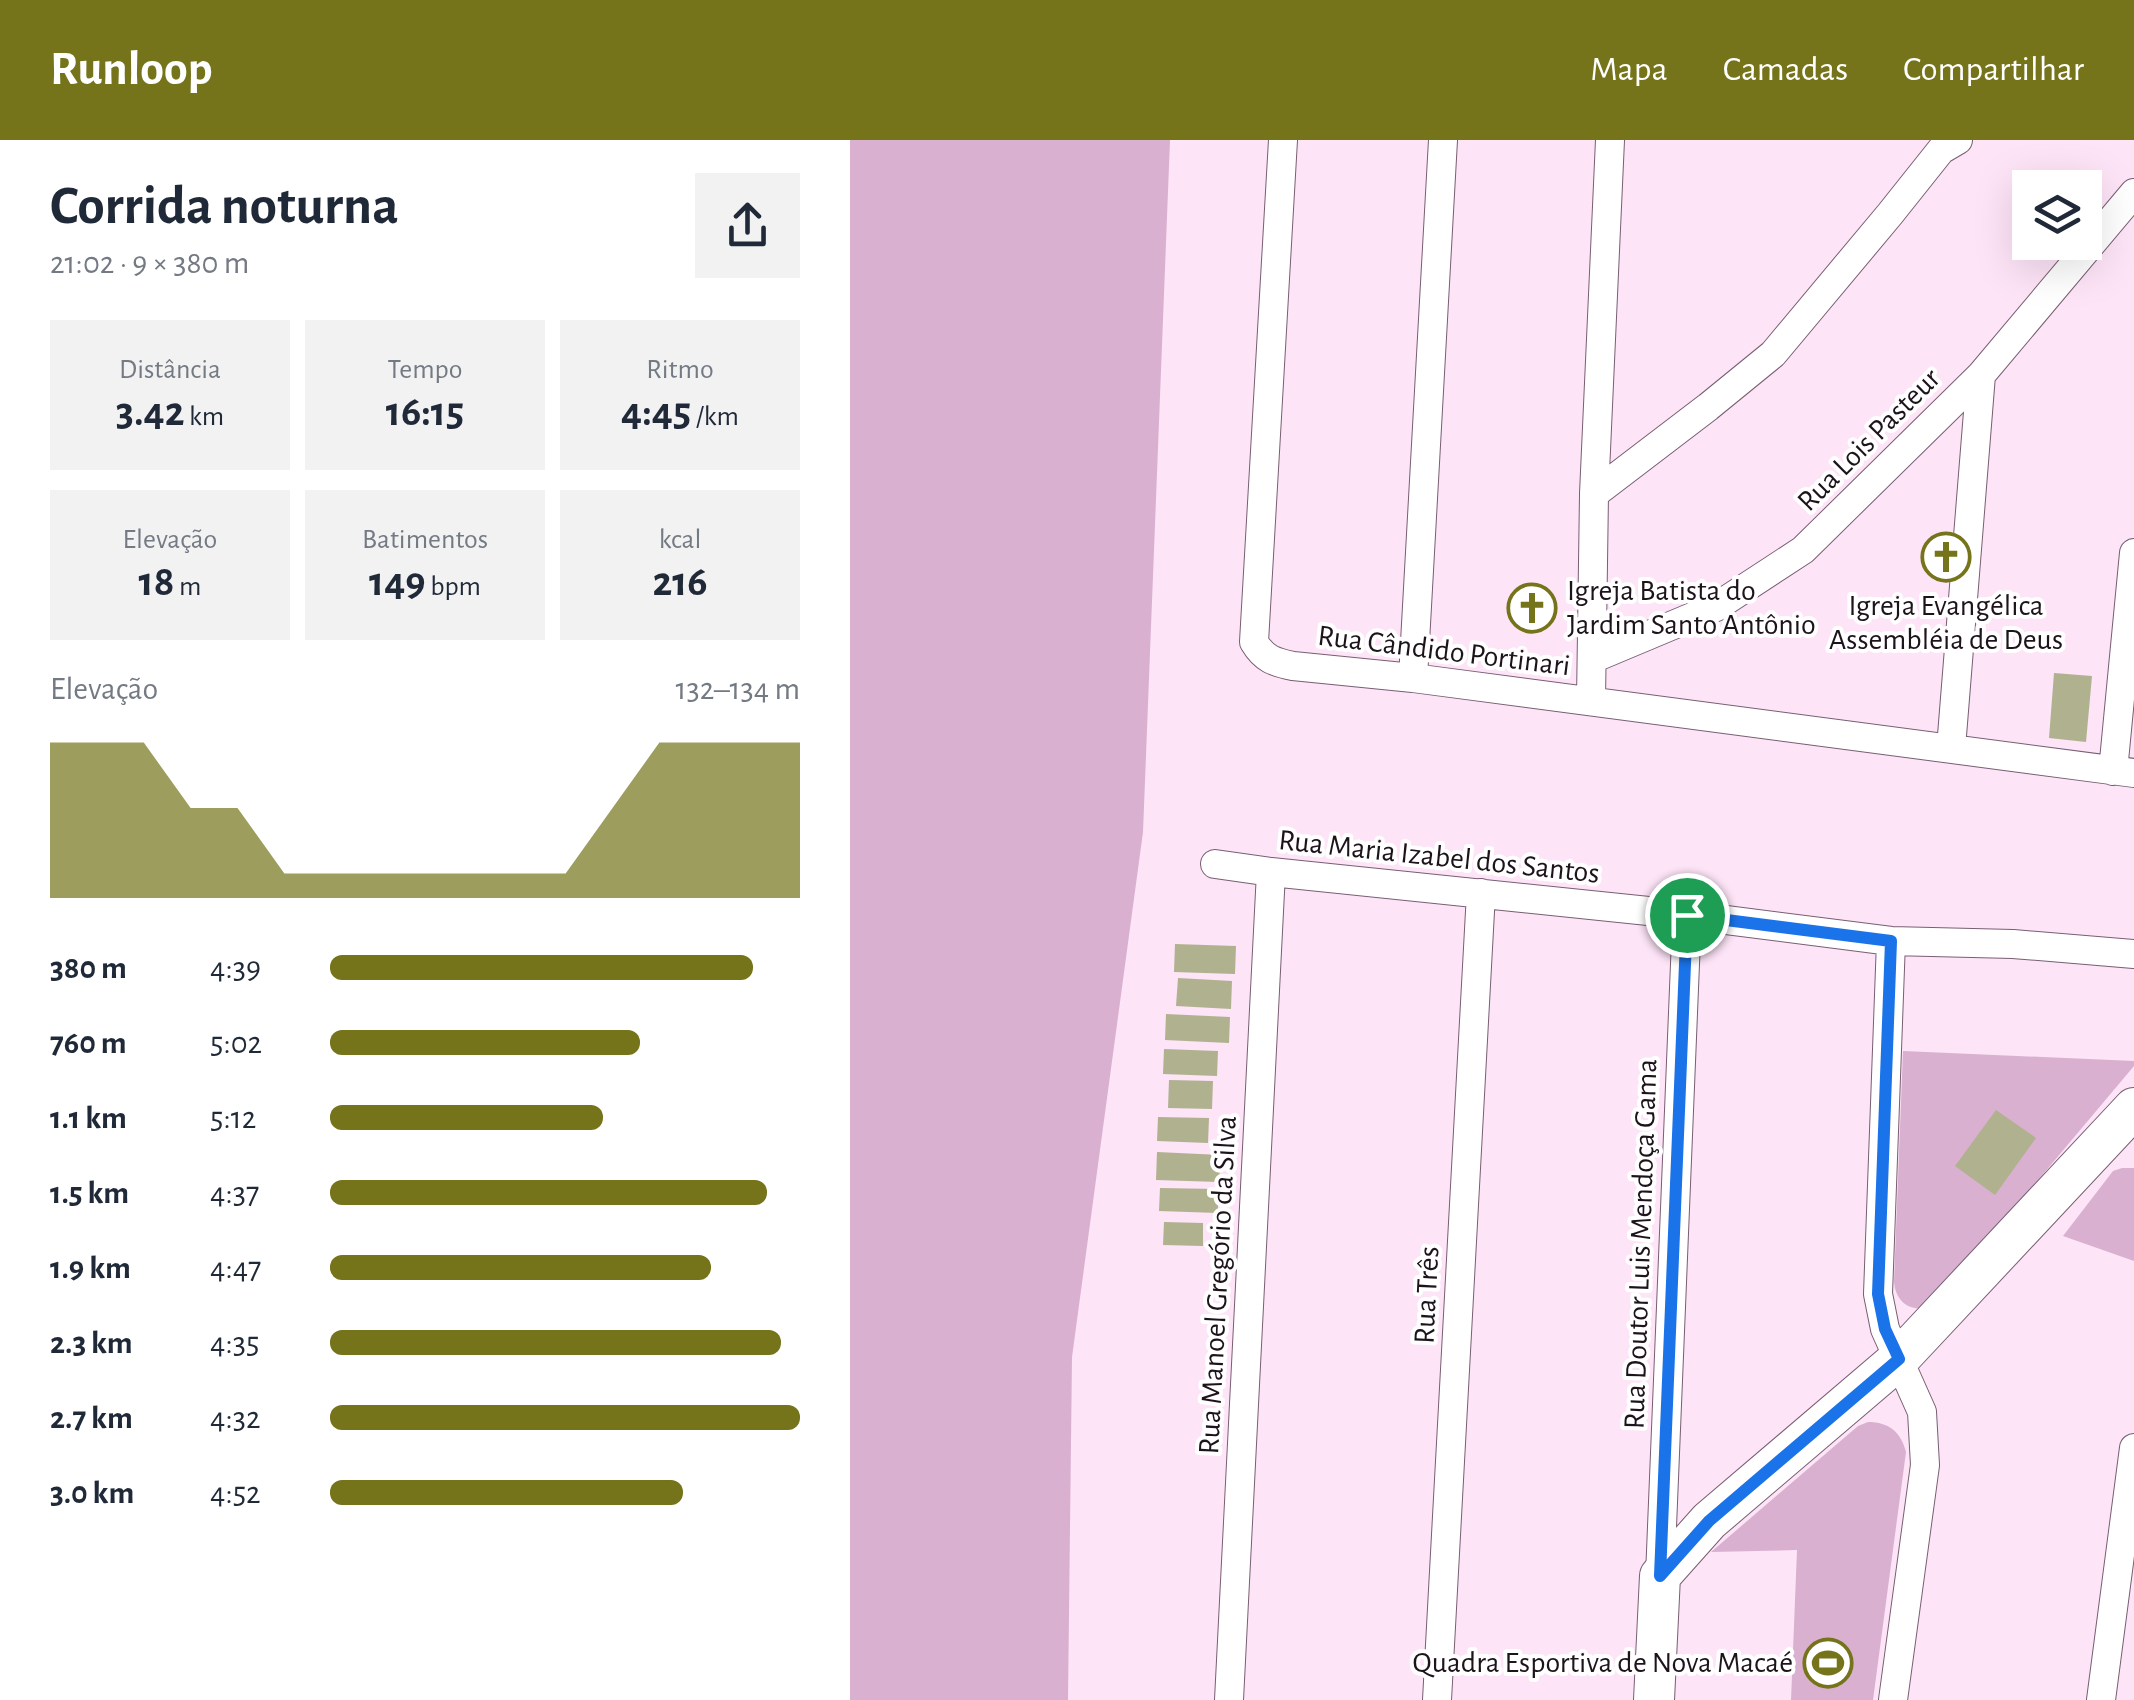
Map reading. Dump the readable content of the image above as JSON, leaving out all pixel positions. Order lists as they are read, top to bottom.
{
  "streets": {
    "street": [
      "Rua Lois Pasteur",
      "Rua Cândido Portinari",
      "Rua Maria Izabel dos Santos",
      "Rua Doutor Luis Mendoça Gama",
      "Rua Manoel Gregório da Silva",
      "Rua Três"
    ]
  },
  "crossings": [
    ["Rua Maria Izabel dos Santos", "Rua Doutor Luis Mendoça Gama"],
    ["Rua Maria Izabel dos Santos", "Rua Manoel Gregório da Silva"],
    ["Rua Maria Izabel dos Santos", "Rua Três"]
  ],
  "places": {
    "church": ["Igreja Evangélica Assembléia de Deus", "Igreja Batista do Jardim Santo Antônio"],
    "sports": ["Quadra Esportiva de Nova Macaé"]
  },
  "page": {
    "header": "Runloop",
    "nav": ["Mapa", "Camadas", "Compartilhar"],
    "heading": ["Corrida noturna", "21:02 · 9 × 380 m"],
    "stats": [
      ["Distância", "3.42 km"],
      ["Tempo", "16:15"],
      ["Ritmo", "4:45 /km"],
      ["Elevação", "18 m"],
      ["Batimentos", "149 bpm"],
      ["kcal", "216"]
    ],
    "chart": ["Elevação", "132–134 m"],
    "list": [
      {
        "name": "380 m",
        "note": "4:39"
      },
      {
        "name": "760 m",
        "note": "5:02"
      },
      {
        "name": "1.1 km",
        "note": "5:12"
      },
      {
        "name": "1.5 km",
        "note": "4:37"
      },
      {
        "name": "1.9 km",
        "note": "4:47"
      },
      {
        "name": "2.3 km",
        "note": "4:35"
      },
      {
        "name": "2.7 km",
        "note": "4:32"
      },
      {
        "name": "3.0 km",
        "note": "4:52"
      }
    ]
  }
}
